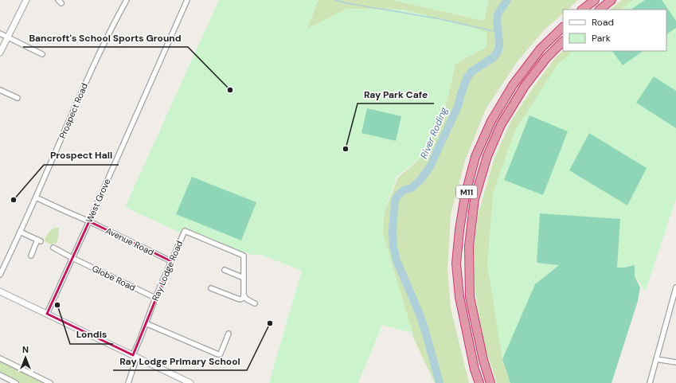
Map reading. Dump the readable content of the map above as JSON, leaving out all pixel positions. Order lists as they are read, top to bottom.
{
  "streets": {
    "highway": ["M11"],
    "street": [
      "Prospect Road",
      "West Grove",
      "Avenue Road",
      "Ray Lodge Road",
      "Globe Road"
    ]
  },
  "crossings": [
    ["Prospect Road", "Avenue Road"],
    ["West Grove", "Avenue Road"],
    ["West Grove", "Globe Road"],
    ["Avenue Road", "Ray Lodge Road"],
    ["Ray Lodge Road", "Globe Road"]
  ],
  "water": ["River Roding"],
  "places": [
    "Bancroft's School Sports Ground",
    "Ray Park Cafe",
    "Prospect Hall",
    "Londis",
    "Ray Lodge Primary School"
  ],
  "legend": ["Road", "Park"],
  "north": "top"
}
